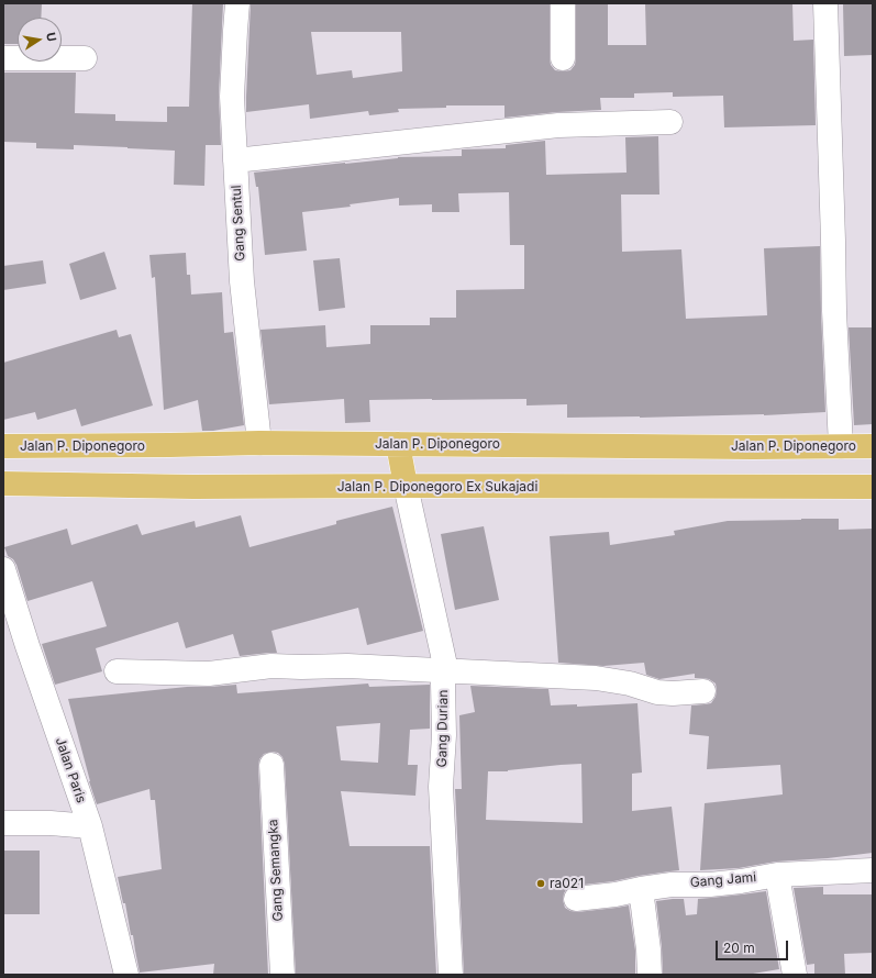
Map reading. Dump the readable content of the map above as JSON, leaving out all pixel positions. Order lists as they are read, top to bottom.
{
  "streets": {
    "main road": ["Jalan P. Diponegoro", "Jalan P. Diponegoro Ex Sukajadi"],
    "street": [
      "Gang Sentul",
      "Gang Durian",
      "Jalan Paris",
      "Gang Semangka",
      "Gang Jami"
    ]
  },
  "crossings": [
    ["Gang Sentul", "Jalan P. Diponegoro"],
    ["Jalan P. Diponegoro Ex Sukajadi", "Gang Durian"]
  ],
  "places": ["ra021"],
  "scale_bar": "20 m",
  "north": "right"
}
